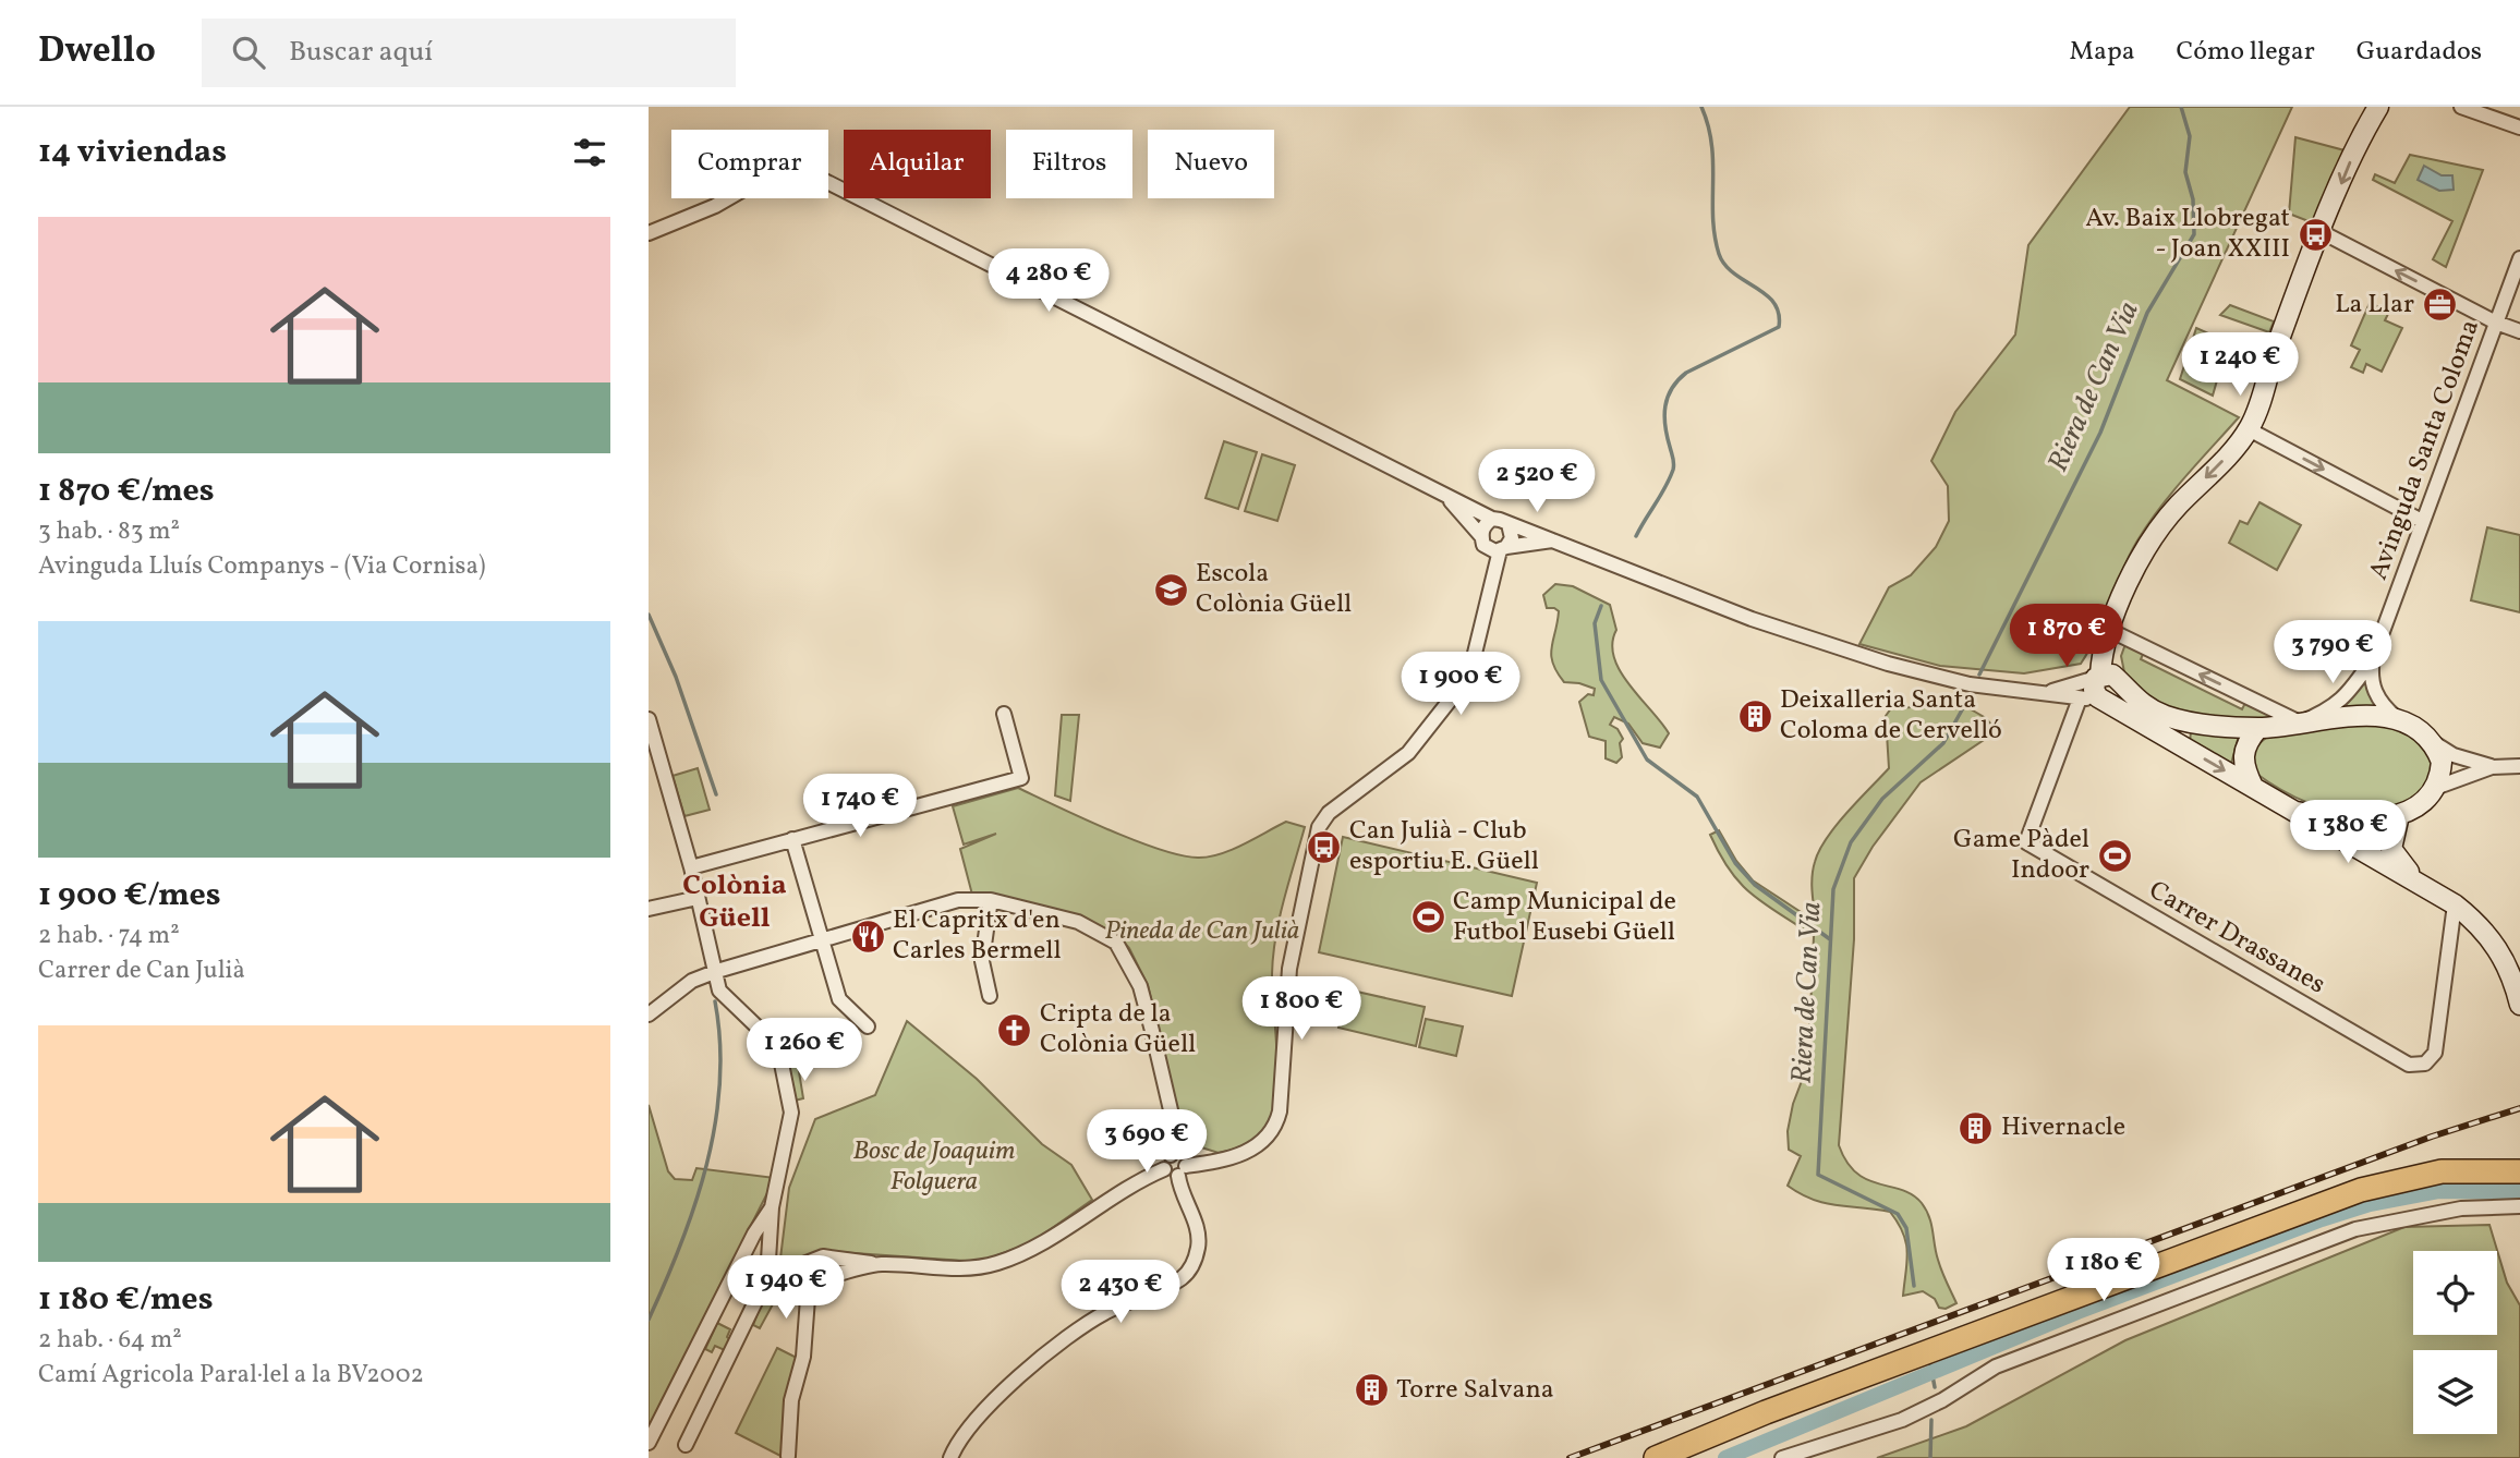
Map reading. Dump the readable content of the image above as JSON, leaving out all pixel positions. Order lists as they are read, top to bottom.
{
  "streets": {
    "street": ["Avinguda Santa Coloma", "Carrer Drassanes"]
  },
  "districts": ["Colònia Güell"],
  "water": ["Riera de Can Via"],
  "parks": ["Pineda de Can Julià", "Bosc de Joaquim Folguera"],
  "places": {
    "bus stop": ["Av. Baix Llobregat - Joan XXIII", "Can Julià - Club esportiu E. Güell"],
    "office": ["La Llar"],
    "school or university": ["Escola Colònia Güell"],
    "building": ["Deixalleria Santa Coloma de Cervelló", "Hivernacle", "Torre Salvana"],
    "sports": ["Game Pàdel Indoor", "Camp Municipal de Futbol Eusebi Güell"],
    "restaurant": ["El Capritx d'en Carles Bermell"],
    "church": ["Cripta de la Colònia Güell"]
  },
  "page": {
    "header": "Dwello",
    "search": "Buscar aquí",
    "nav": ["Mapa", "Cómo llegar", "Guardados"],
    "heading": "14 viviendas",
    "chip": [
      "Comprar",
      "Alquilar",
      "Filtros",
      "Nuevo"
    ],
    "list": [
      {
        "name": "1 870 €/mes",
        "note": "3 hab. · 83 m² · Avinguda Lluís Companys - (Via Cornisa)"
      },
      {
        "name": "1 900 €/mes",
        "note": "2 hab. · 74 m² · Carrer de Can Julià"
      },
      {
        "name": "1 180 €/mes",
        "note": "2 hab. · 64 m² · Camí Agricola Paral·lel a la BV2002"
      }
    ],
    "price": [
      "4 280 €",
      "1 240 €",
      "2 520 €",
      "1 870 €",
      "3 790 €",
      "1 900 €",
      "1 740 €",
      "1 380 €",
      "1 800 €",
      "1 260 €",
      "3 690 €",
      "1 180 €",
      "1 940 €",
      "2 430 €"
    ]
  }
}
